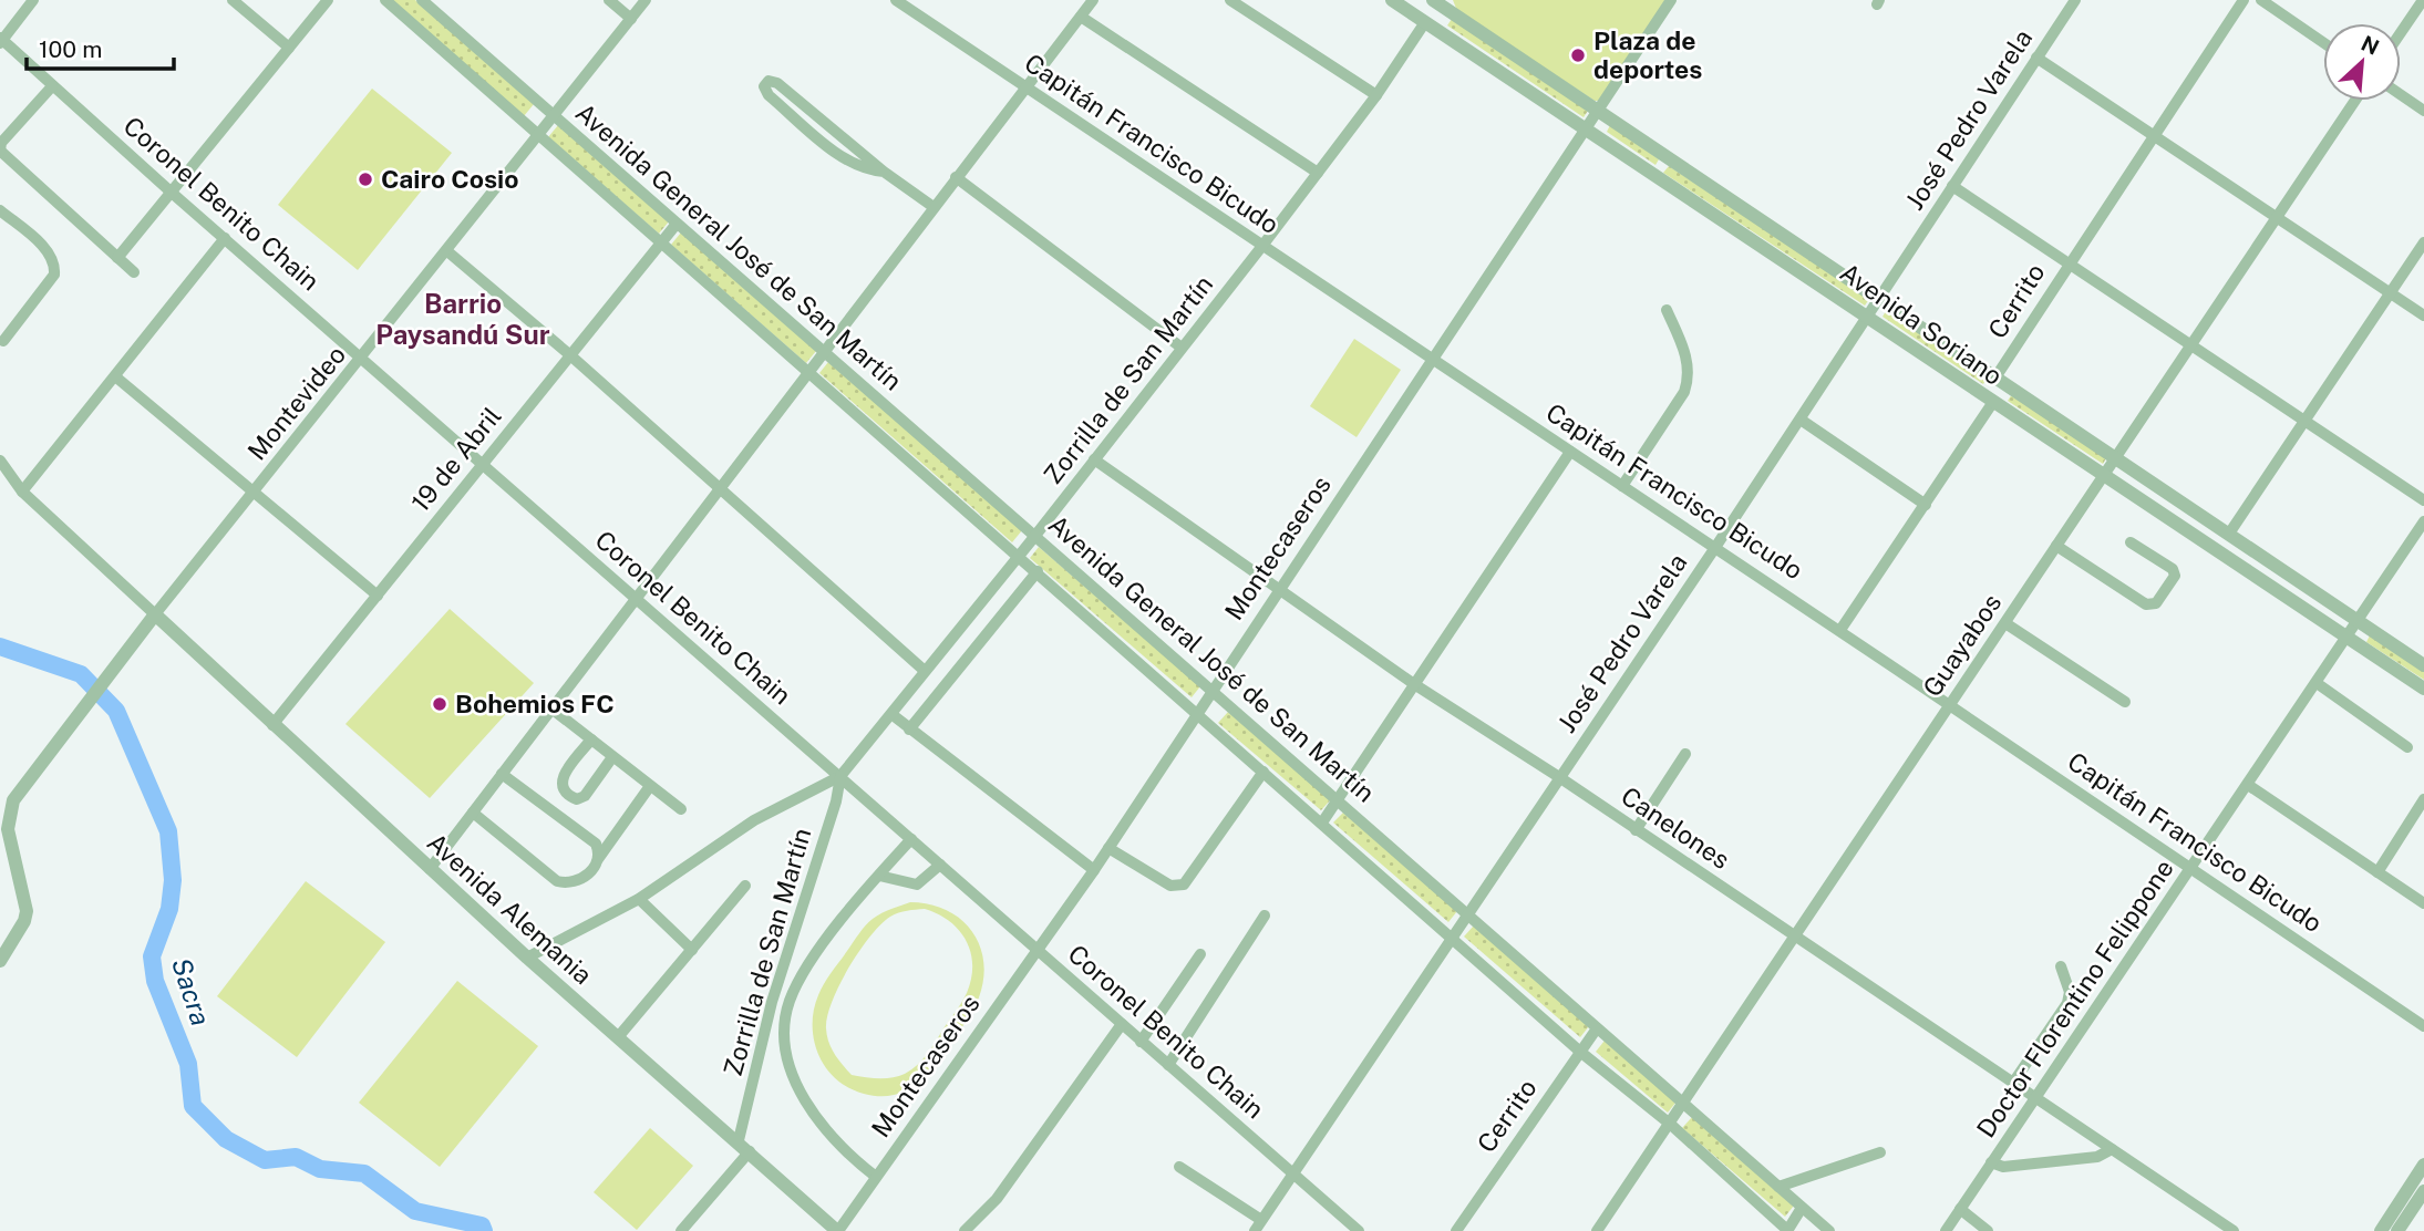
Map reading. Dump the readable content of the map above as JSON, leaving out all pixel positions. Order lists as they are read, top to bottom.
{
  "streets": {
    "street": [
      "José Pedro Varela",
      "Capitán Francisco Bicudo",
      "Coronel Benito Chain",
      "Avenida General José de San Martín",
      "Cerrito",
      "Avenida Soriano",
      "Zorrilla de San Martín",
      "Montevideo",
      "19 de Abril",
      "Montecaseros",
      "Guayabos",
      "Canelones",
      "Avenida Alemania",
      "Doctor Florentino Felippone"
    ]
  },
  "crossings": [
    ["José Pedro Varela", "Capitán Francisco Bicudo"],
    ["José Pedro Varela", "Coronel Benito Chain"],
    ["José Pedro Varela", "Avenida General José de San Martín"],
    ["José Pedro Varela", "Avenida Soriano"],
    ["José Pedro Varela", "Canelones"],
    ["Capitán Francisco Bicudo", "Cerrito"],
    ["Capitán Francisco Bicudo", "Zorrilla de San Martín"],
    ["Capitán Francisco Bicudo", "Montecaseros"],
    ["Capitán Francisco Bicudo", "Guayabos"],
    ["Capitán Francisco Bicudo", "Doctor Florentino Felippone"],
    ["Coronel Benito Chain", "Zorrilla de San Martín"],
    ["Coronel Benito Chain", "Montevideo"],
    ["Coronel Benito Chain", "19 de Abril"],
    ["Coronel Benito Chain", "Montecaseros"],
    ["Avenida General José de San Martín", "Cerrito"],
    ["Avenida General José de San Martín", "Zorrilla de San Martín"],
    ["Avenida General José de San Martín", "Montevideo"],
    ["Avenida General José de San Martín", "19 de Abril"],
    ["Avenida General José de San Martín", "Montecaseros"],
    ["Avenida General José de San Martín", "Guayabos"],
    ["Cerrito", "Avenida Soriano"],
    ["Avenida Soriano", "Zorrilla de San Martín"],
    ["Avenida Soriano", "Montecaseros"],
    ["Avenida Soriano", "Guayabos"],
    ["Avenida Soriano", "Doctor Florentino Felippone"],
    ["Zorrilla de San Martín", "Canelones"],
    ["Zorrilla de San Martín", "Avenida Alemania"],
    ["Montevideo", "Avenida Alemania"],
    ["19 de Abril", "Avenida Alemania"],
    ["Montecaseros", "Canelones"],
    ["Montecaseros", "Avenida Alemania"],
    ["Guayabos", "Canelones"],
    ["Canelones", "Doctor Florentino Felippone"]
  ],
  "districts": ["Barrio Paysandú Sur"],
  "water": ["Sacra"],
  "places": ["Plaza de deportes", "Cairo Cosio", "Bohemios FC"],
  "scale_bar": "100 m",
  "north": "top right"
}
